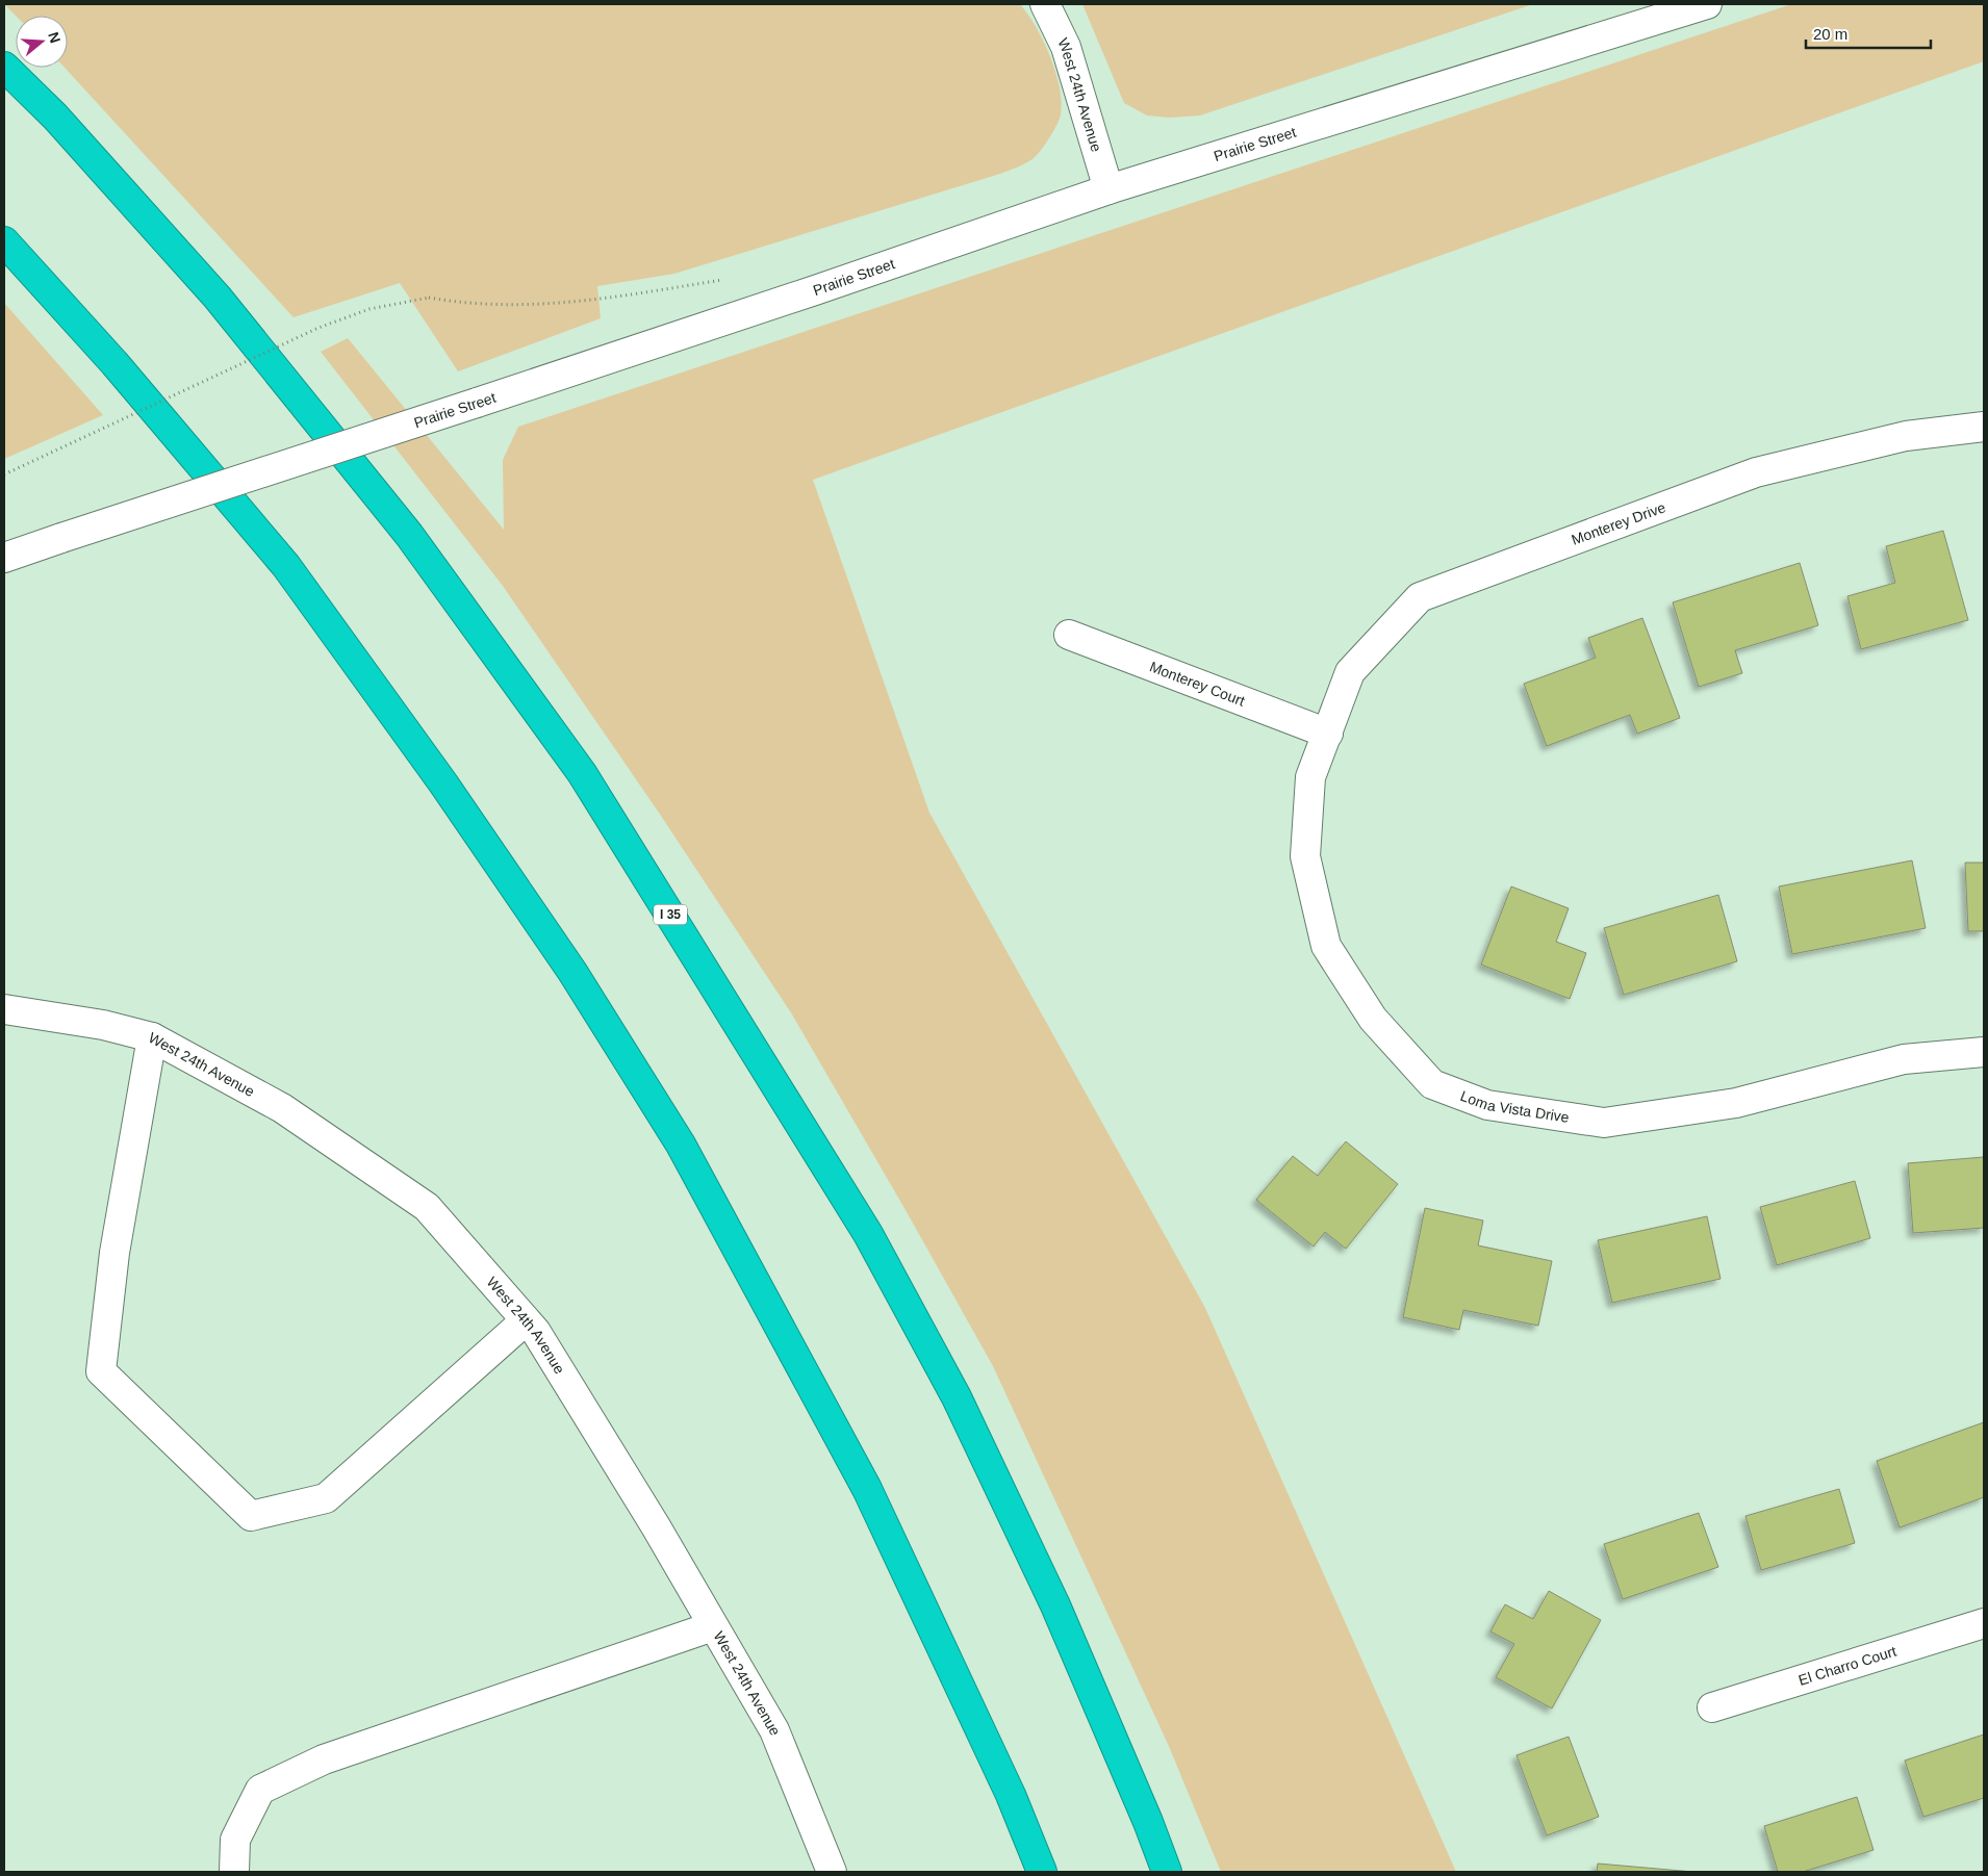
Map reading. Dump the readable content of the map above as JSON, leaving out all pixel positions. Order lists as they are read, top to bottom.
{
  "streets": {
    "highway": ["I 35"],
    "street": [
      "West 24th Avenue",
      "Prairie Street",
      "Monterey Drive",
      "Monterey Court",
      "Loma Vista Drive",
      "El Charro Court"
    ]
  },
  "crossings": [
    ["West 24th Avenue", "Prairie Street"],
    ["Monterey Drive", "Monterey Court"],
    ["Monterey Drive", "Loma Vista Drive"],
    ["Monterey Court", "Loma Vista Drive"]
  ],
  "scale_bar": "20 m",
  "north": "right"
}
